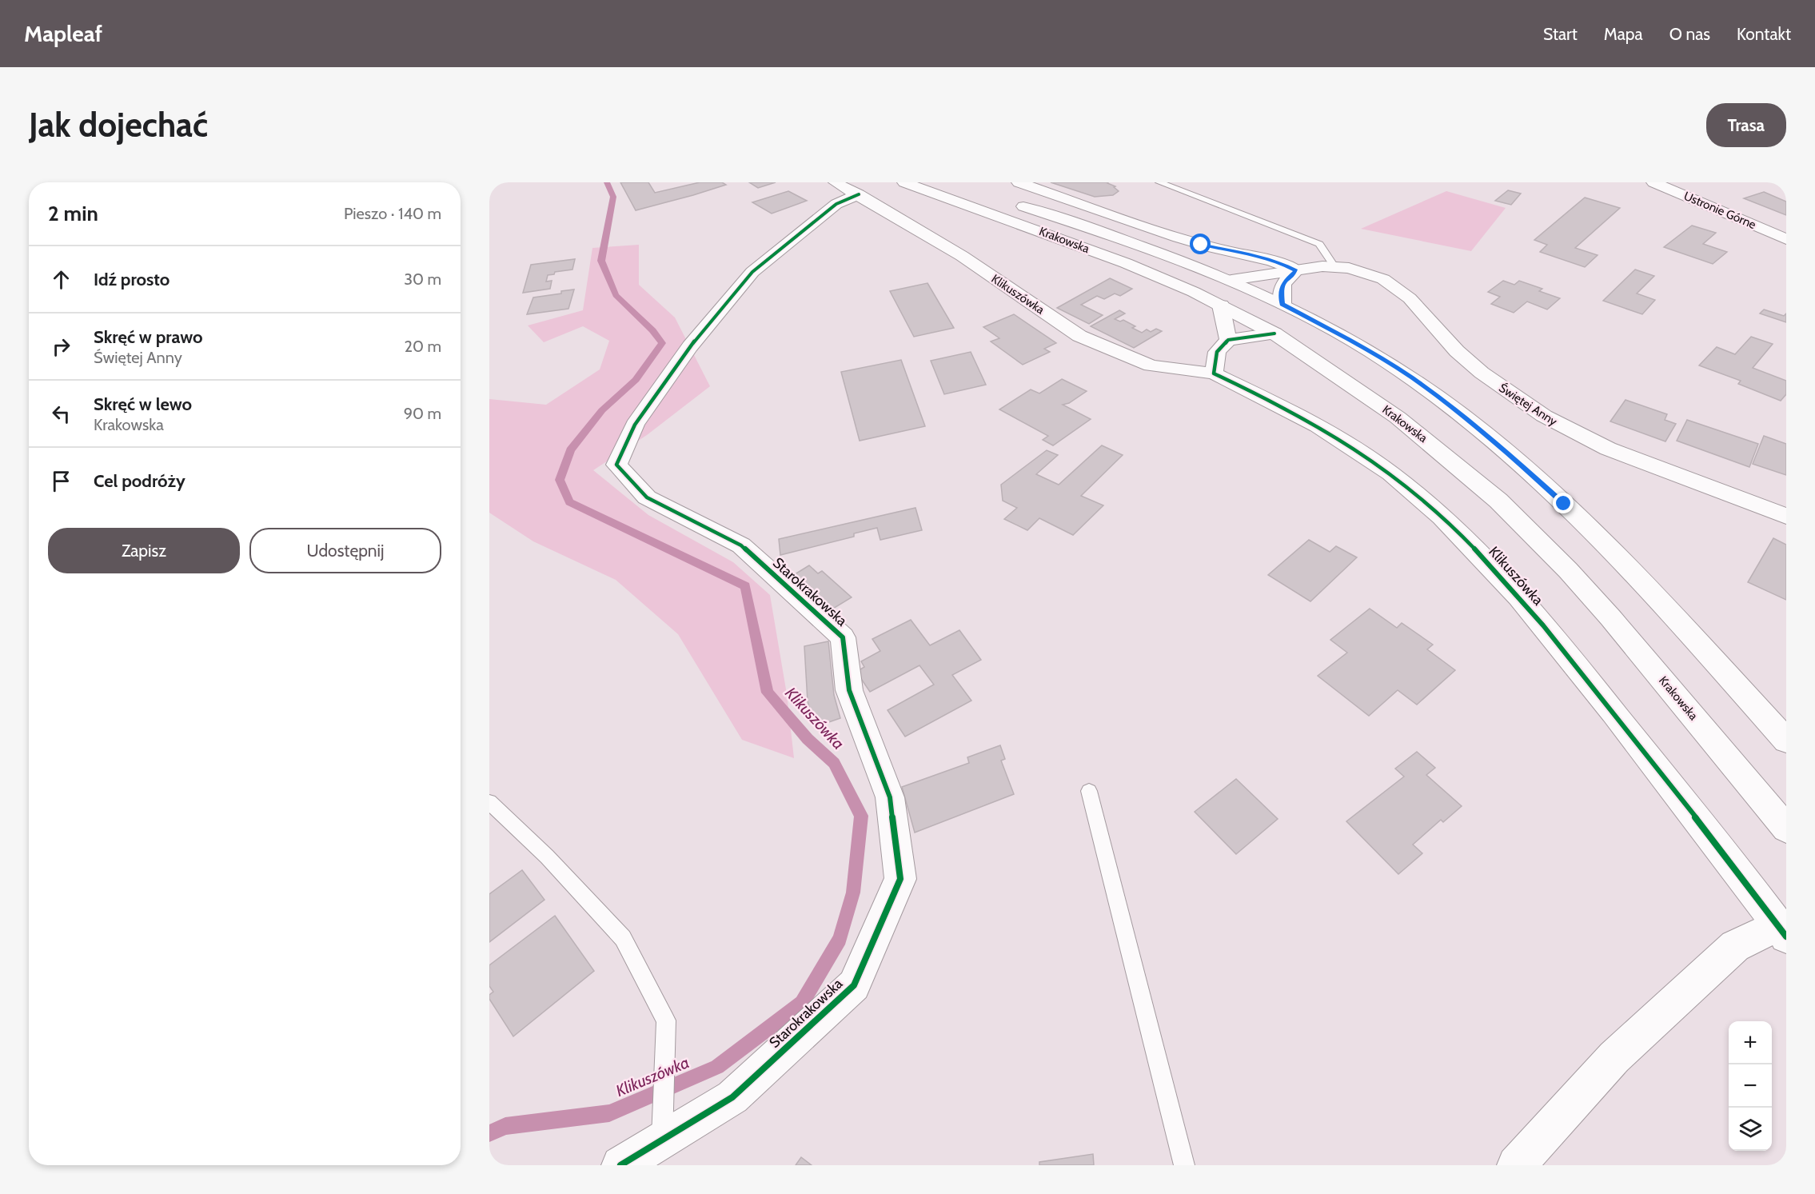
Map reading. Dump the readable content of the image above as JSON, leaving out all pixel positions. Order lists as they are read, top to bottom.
{
  "streets": {
    "street": [
      "Ustronie Górne",
      "Krakowska",
      "Klikuszówka",
      "Świętej Anny",
      "Starokrakowska"
    ]
  },
  "crossings": [
    ["Krakowska", "Świętej Anny"],
    ["Klikuszówka", "Starokrakowska"]
  ],
  "water": ["Klikuszówka"],
  "page": {
    "header": "Mapleaf",
    "nav": [
      "Start",
      "Mapa",
      "O nas",
      "Kontakt"
    ],
    "buttons": [
      "Trasa",
      ["Zapisz", "Udostępnij"]
    ],
    "title": "Jak dojechać",
    "heading": ["2 min", "Pieszo · 140 m"],
    "list": [
      ["Idź prosto", "30 m"],
      ["Skręć w prawo", "Świętej Anny", "20 m"],
      ["Skręć w lewo", "Krakowska", "90 m"],
      "Cel podróży"
    ],
    "map_buttons": ["+", "−"]
  }
}
